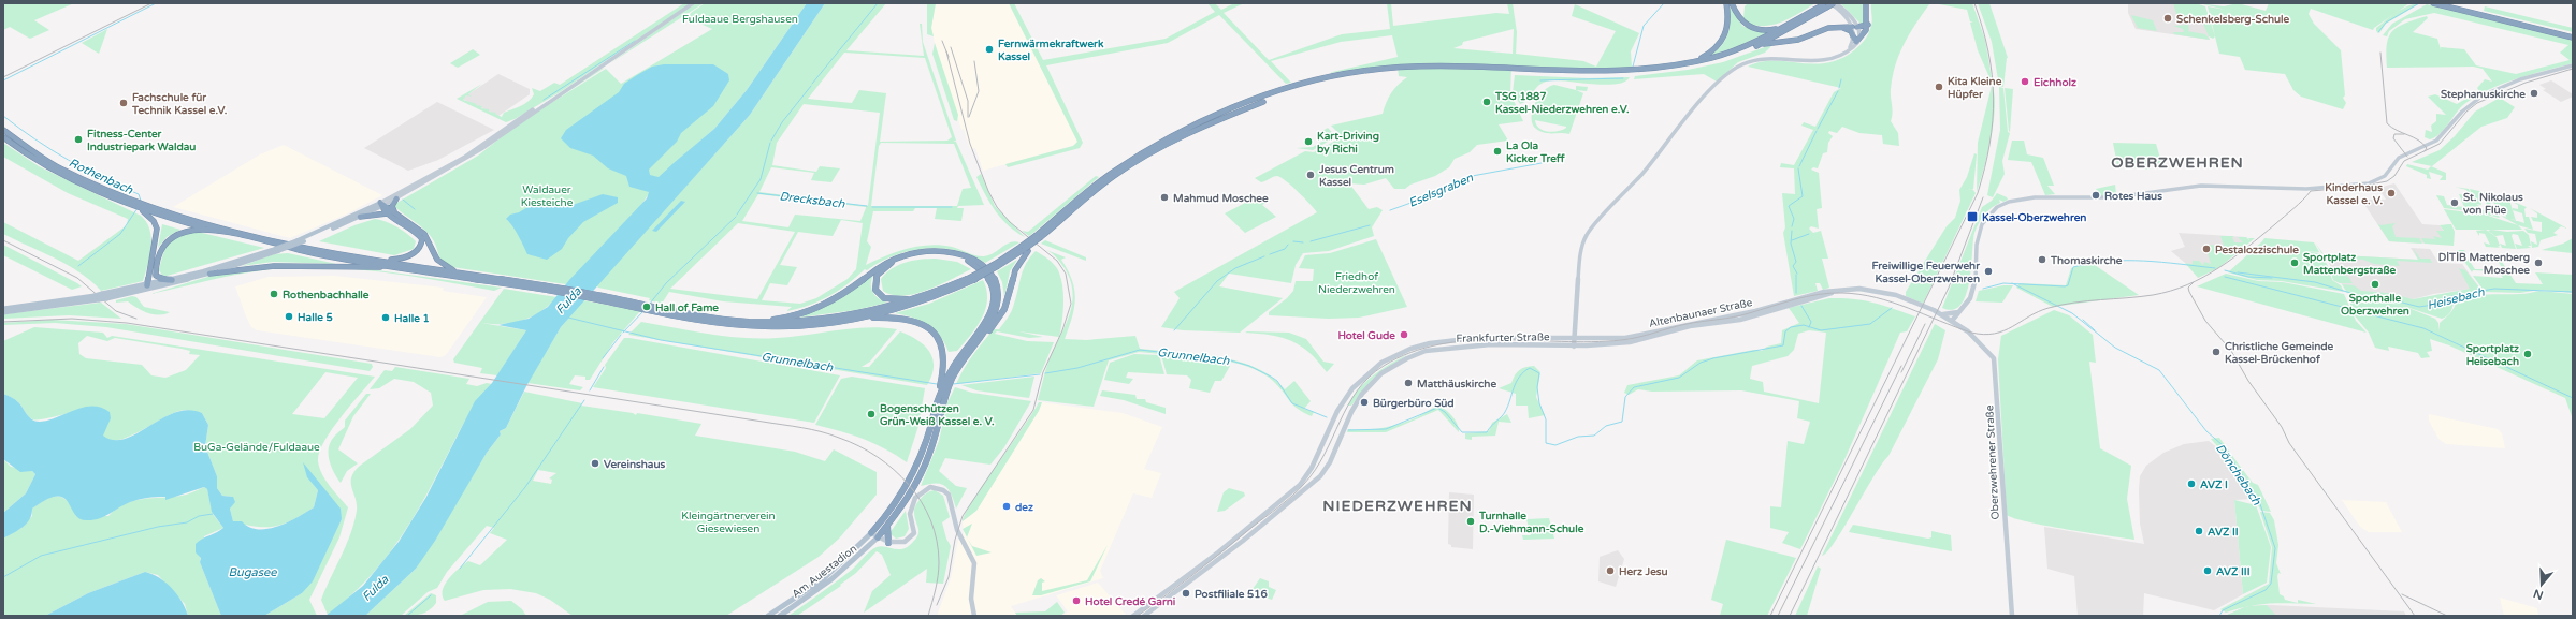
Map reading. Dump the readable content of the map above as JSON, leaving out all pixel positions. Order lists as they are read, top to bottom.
{
  "streets": {
    "main road": [
      "Altenbaunaer Straße",
      "Frankfurter Straße",
      "Oberzwehrener Straße",
      "Am Auestadion"
    ]
  },
  "crossings": [
    ["Altenbaunaer Straße", "Frankfurter Straße"],
    ["Altenbaunaer Straße", "Oberzwehrener Straße"]
  ],
  "districts": ["OBERZWEHREN", "NIEDERZWEHREN"],
  "water": [
    "Rothenbach",
    "Eselsgraben",
    "Drecksbach",
    "Heisebach",
    "Fulda",
    "Grunnelbach",
    "Dönchebach",
    "Bugasee"
  ],
  "parks": [
    "Fuldaaue Bergshausen",
    "Waldauer Kiesteiche",
    "Friedhof Niederzwehren",
    "BuGa-Gelände/Fuldaaue",
    "Kleingärtnerverein Giesewiesen"
  ],
  "places": {
    "other": [
      "Schenkelsberg-Schule",
      "Fernwärmekraftwerk Kassel",
      "Eichholz",
      "Kita Kleine Hüpfer",
      "Stephanuskirche",
      "TSG 1887 Kassel-Niederzwehren e.V.",
      "Fachschule für Technik Kassel e.V.",
      "Fitness-Center Industriepark Waldau",
      "Kart-Driving by Richi",
      "La Ola Kicker Treff",
      "Jesus Centrum Kassel",
      "Kinderhaus Kassel e. V.",
      "Rotes Haus",
      "Mahmud Moschee",
      "St. Nikolaus von Flüe",
      "Pestalozzischule",
      "Thomaskirche",
      "Sportplatz Mattenbergstraße",
      "DİTİB Mattenberg Moschee",
      "Freiwillige Feuerwehr Kassel-Oberzwehren",
      "Sporthalle Oberzwehren",
      "Rothenbachhalle",
      "Hall of Fame",
      "Halle 5",
      "Halle 1",
      "Hotel Gude",
      "Christliche Gemeinde Kassel-Brückenhof",
      "Sportplatz Heisebach",
      "Matthäuskirche",
      "Bürgerbüro Süd",
      "Bogenschützen Grün-Weiß Kassel e. V.",
      "Vereinshaus",
      "AVZ I",
      "dez",
      "Turnhalle D.-Viehmann-Schule",
      "AVZ II",
      "Herz Jesu",
      "AVZ III",
      "Postfiliale 516",
      "Hotel Credé Garni"
    ],
    "transit": ["Kassel-Oberzwehren"]
  },
  "north": "bottom"
}
